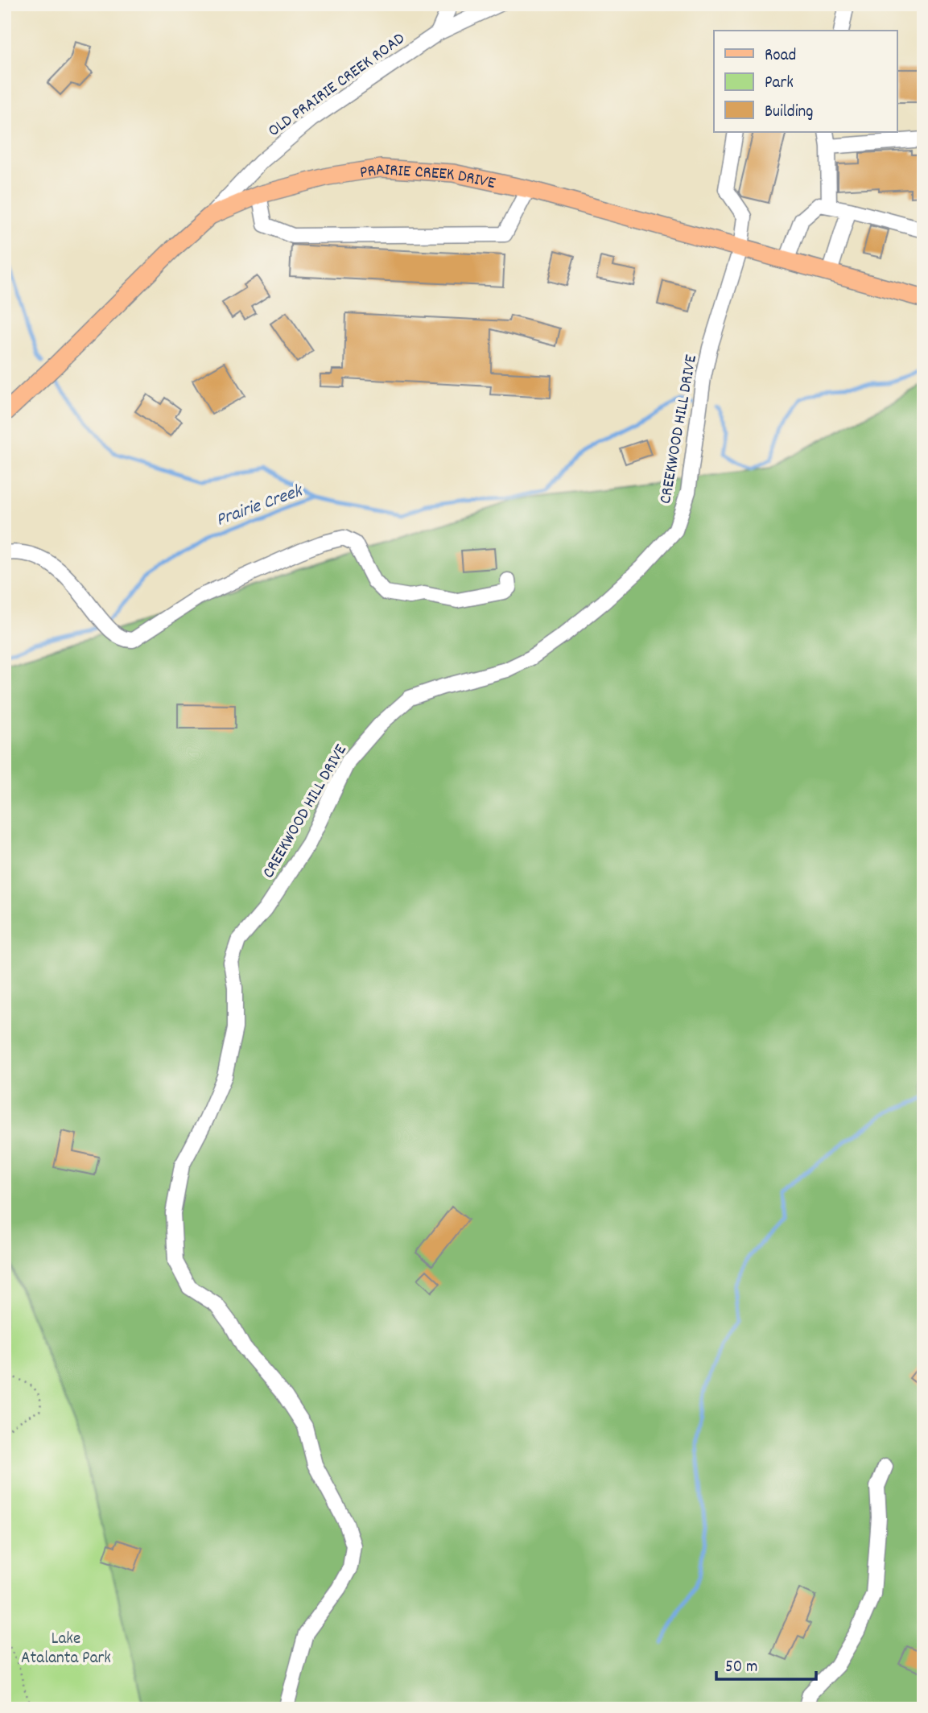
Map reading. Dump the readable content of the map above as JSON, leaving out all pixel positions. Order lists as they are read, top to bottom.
{
  "streets": {
    "main road": ["PRAIRIE CREEK DRIVE"],
    "street": ["OLD PRAIRIE CREEK ROAD", "CREEKWOOD HILL DRIVE"]
  },
  "crossings": [
    ["OLD PRAIRIE CREEK ROAD", "PRAIRIE CREEK DRIVE"],
    ["PRAIRIE CREEK DRIVE", "CREEKWOOD HILL DRIVE"]
  ],
  "water": ["Prairie Creek"],
  "parks": ["Lake Atalanta Park"],
  "legend": ["Road", "Park", "Building"],
  "scale_bar": "50 m"
}
